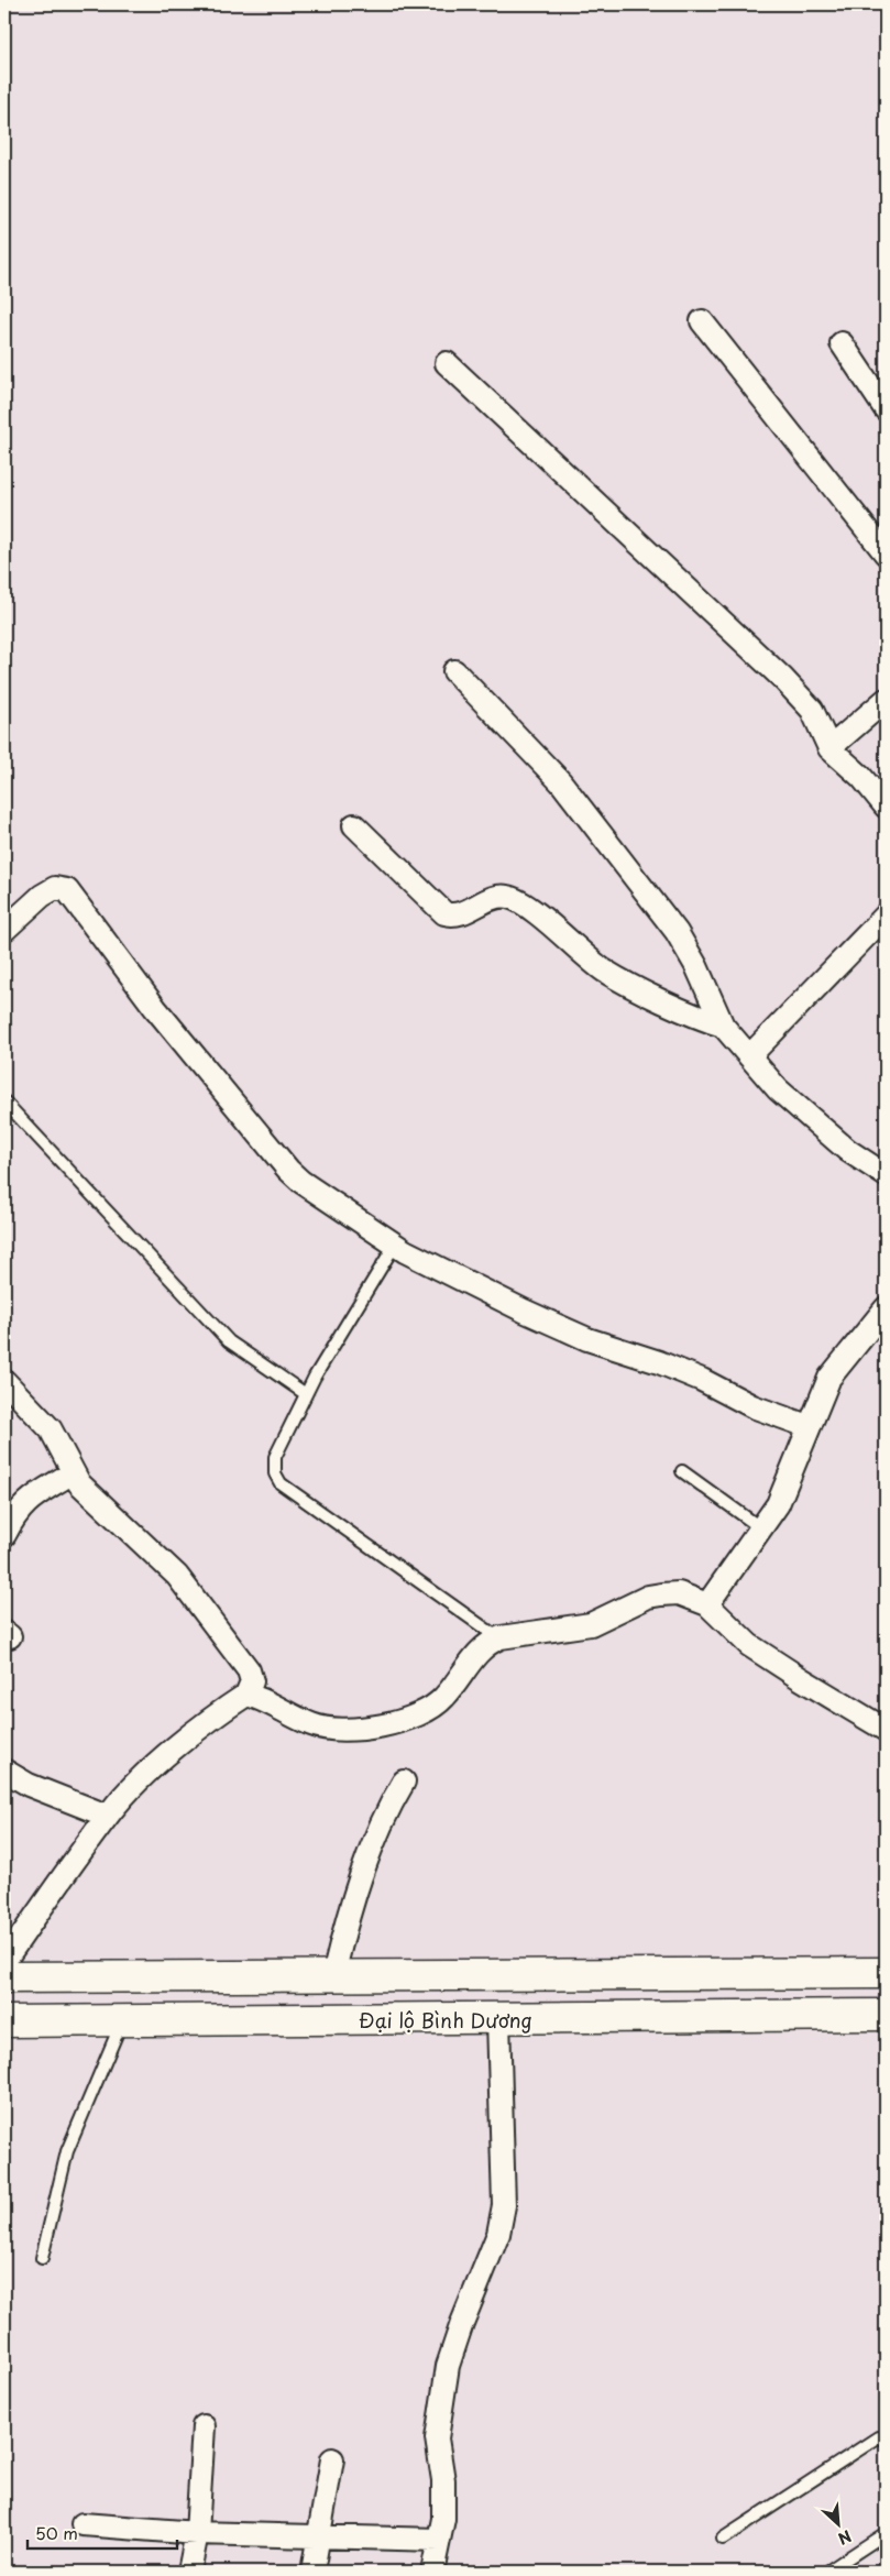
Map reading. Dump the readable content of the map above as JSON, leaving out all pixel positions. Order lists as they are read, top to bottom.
{
  "streets": {
    "highway": ["Đại lộ Bình Dương"]
  },
  "scale_bar": "50 m",
  "north": "bottom right"
}
